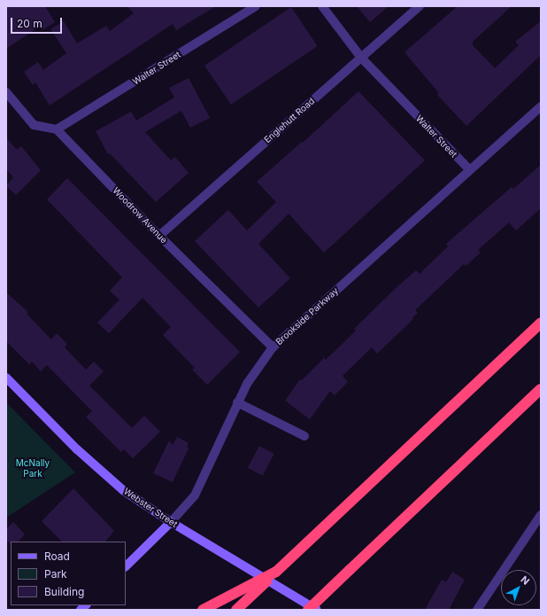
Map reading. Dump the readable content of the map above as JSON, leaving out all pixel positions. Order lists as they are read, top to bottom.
{
  "streets": {
    "street": [
      "Walter Street",
      "Englehutt Road",
      "Woodrow Avenue",
      "Brookside Parkway",
      "Webster Street"
    ]
  },
  "crossings": [
    ["Walter Street", "Englehutt Road"],
    ["Walter Street", "Woodrow Avenue"],
    ["Walter Street", "Brookside Parkway"],
    ["Englehutt Road", "Woodrow Avenue"],
    ["Woodrow Avenue", "Brookside Parkway"],
    ["Brookside Parkway", "Webster Street"]
  ],
  "parks": ["McNally Park"],
  "legend": ["Road", "Park", "Building"],
  "scale_bar": "20 m",
  "north": "top right"
}
